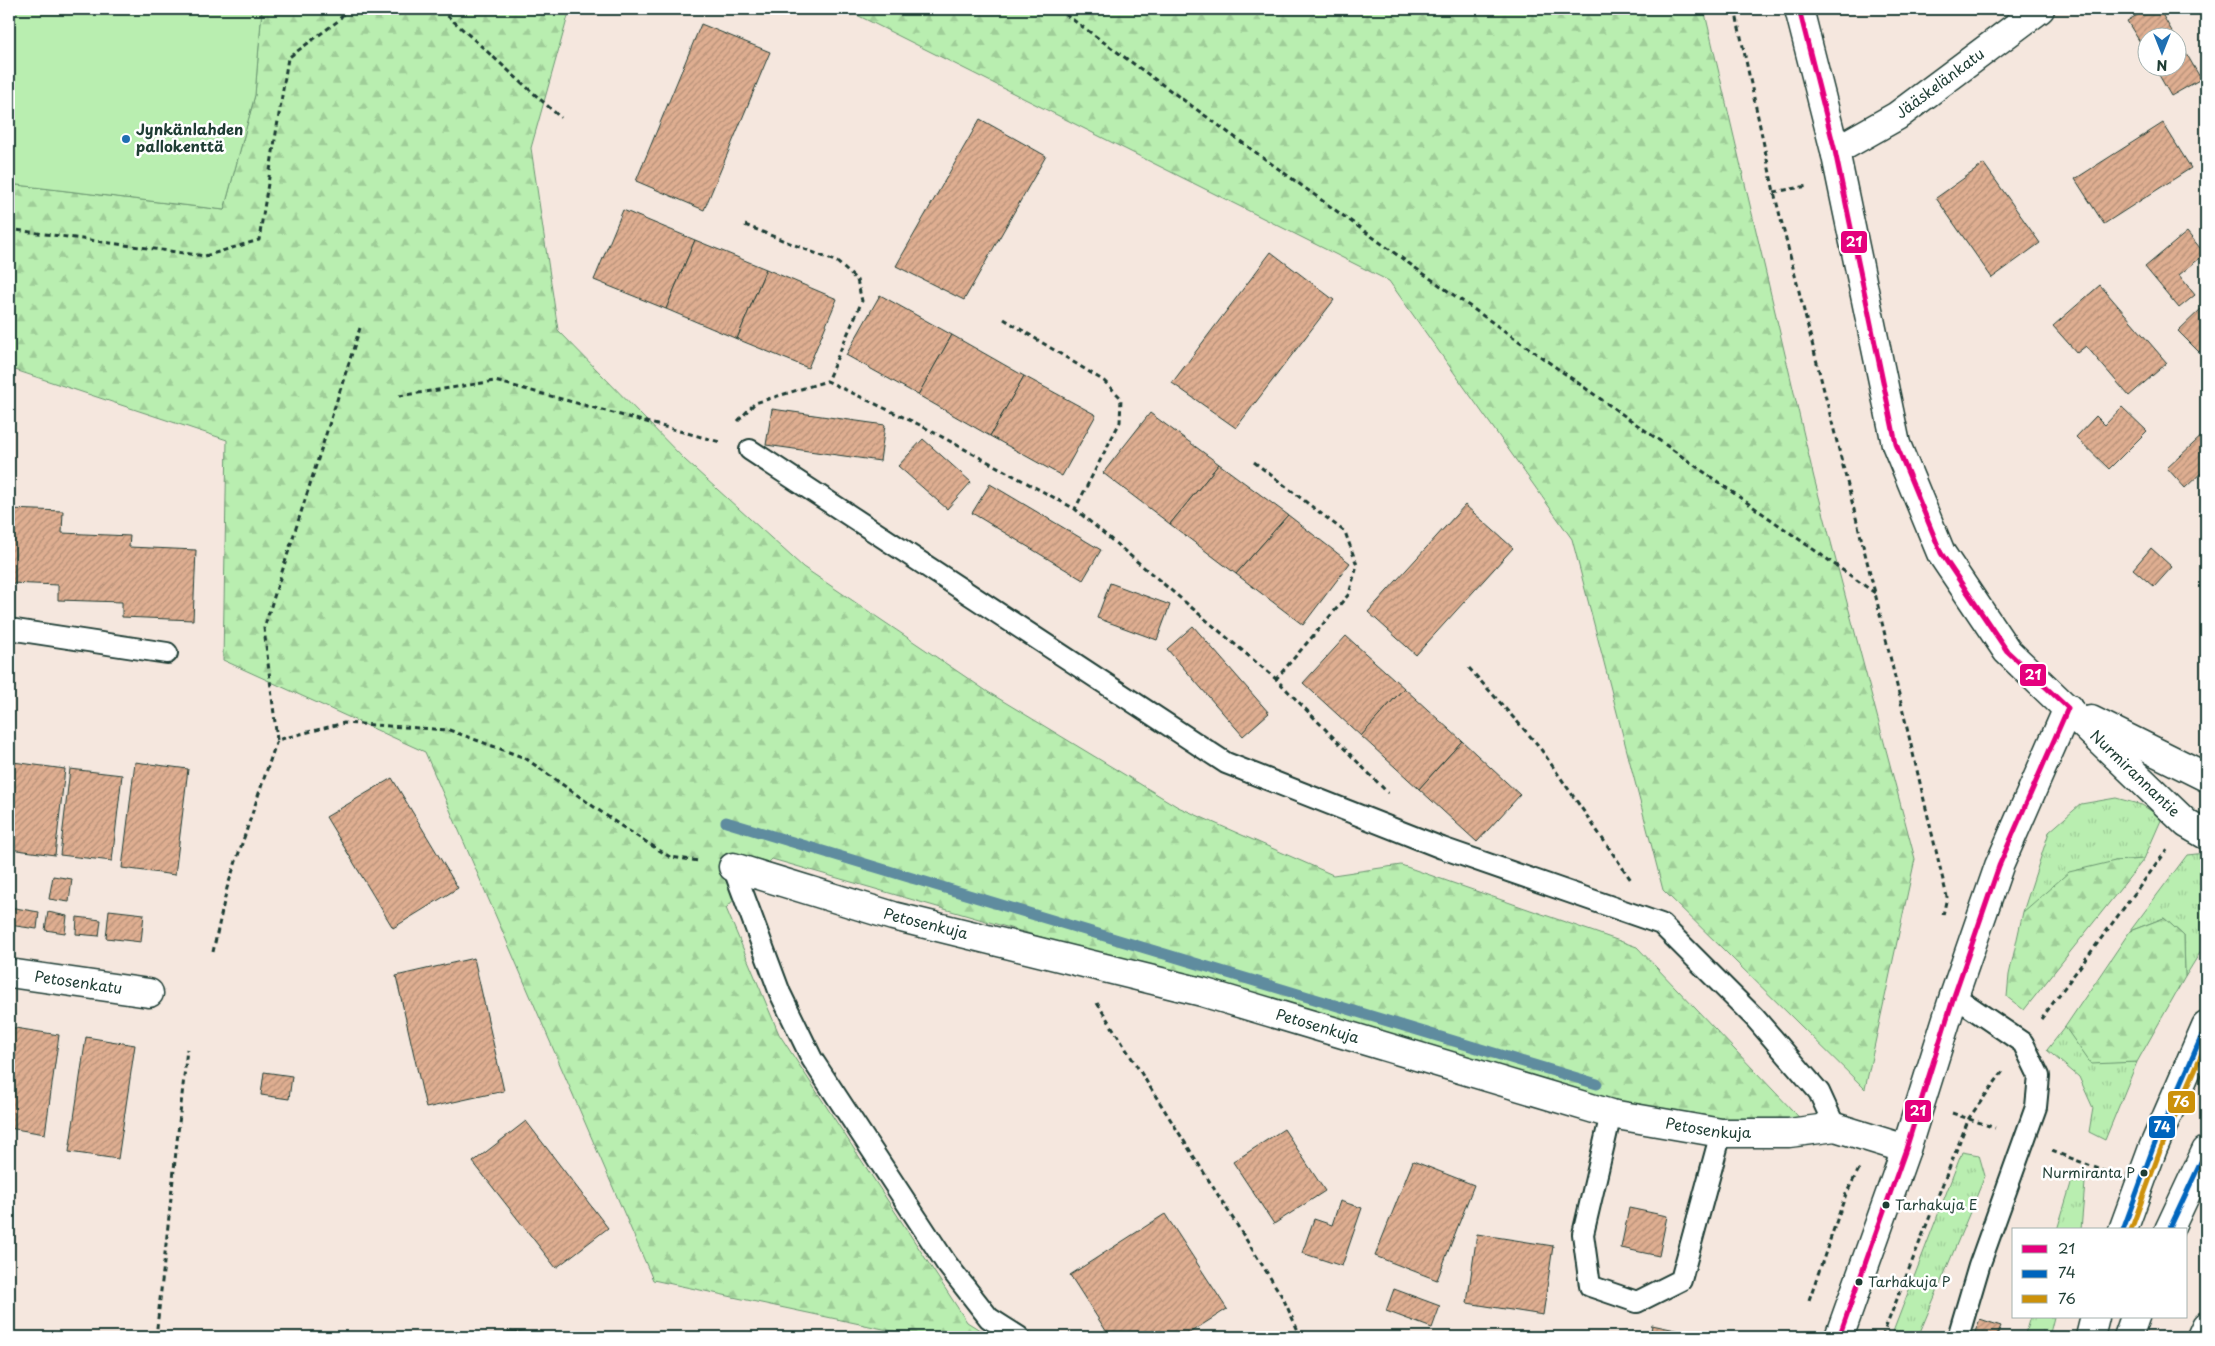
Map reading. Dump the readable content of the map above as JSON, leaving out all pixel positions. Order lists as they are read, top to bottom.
{
  "streets": {
    "street": [
      "Jääskelänkatu",
      "Nurmirannantie",
      "Petosenkuja",
      "Petosenkatu"
    ]
  },
  "crossings": [
    ["Jääskelänkatu", "Nurmirannantie"]
  ],
  "places": [
    "Jynkänlahden pallokenttä",
    "Nurmiranta P",
    "Tarhakuja E",
    "Tarhakuja P"
  ],
  "lines": ["transit line 21", "transit line 74", "transit line 76"],
  "legend": ["21", "74", "76"],
  "north": "bottom"
}
